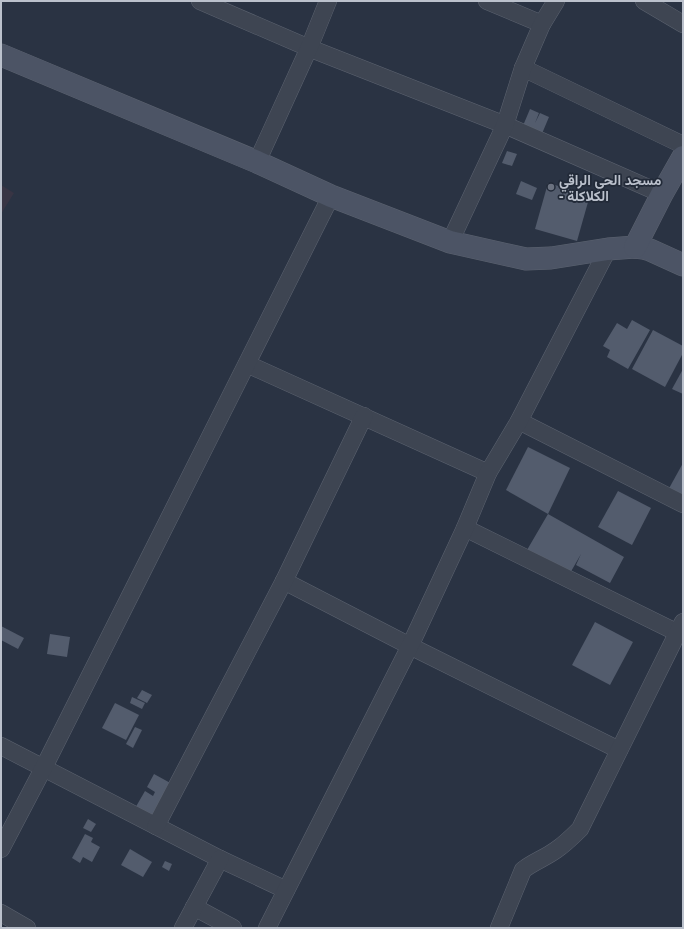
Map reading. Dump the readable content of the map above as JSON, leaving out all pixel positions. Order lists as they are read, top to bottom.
{
  "places": ["مسجد الحي الراقي - الكلاكلة"]
}
